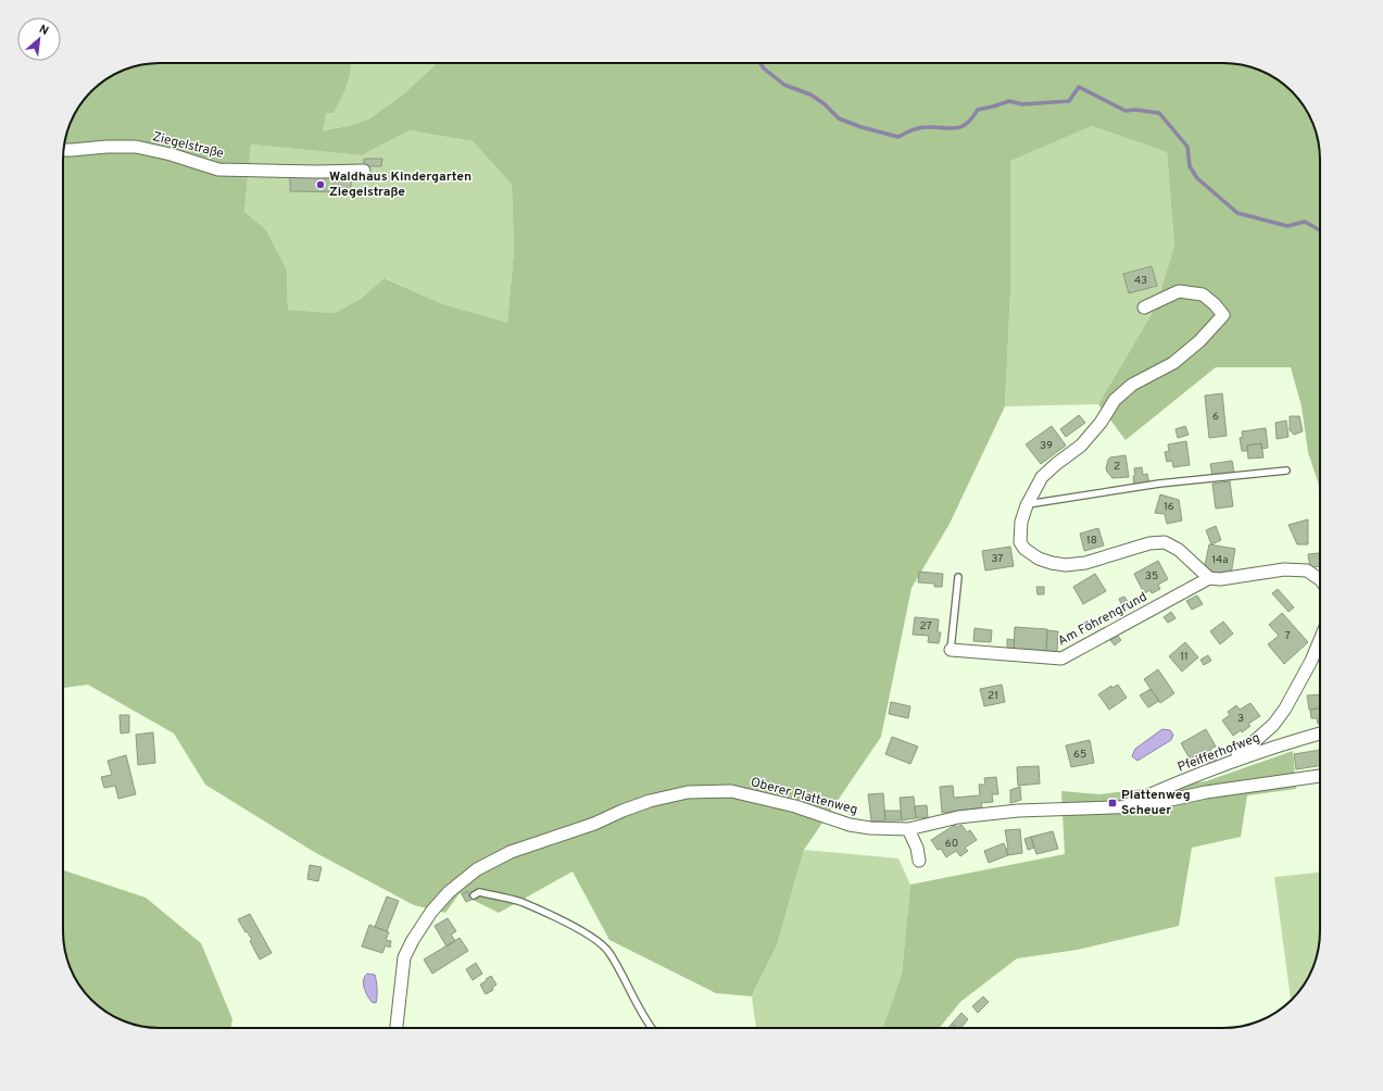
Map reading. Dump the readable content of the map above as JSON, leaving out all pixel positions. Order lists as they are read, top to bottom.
{
  "streets": {
    "street": [
      "Ziegelstraße",
      "Am Föhrengrund",
      "Pfeifferhofweg",
      "Oberer Plattenweg"
    ]
  },
  "crossings": [
    ["Pfeifferhofweg", "Oberer Plattenweg"]
  ],
  "places": {
    "other": ["Waldhaus Kindergarten Ziegelstraße"],
    "transit": ["Plattenweg Scheuer"]
  },
  "house_numbers": [
    "43",
    "6",
    "39",
    "2",
    "16",
    "18",
    "37",
    "14a",
    "35",
    "27",
    "7",
    "11",
    "21",
    "3",
    "65",
    "60"
  ],
  "north": "top right"
}
